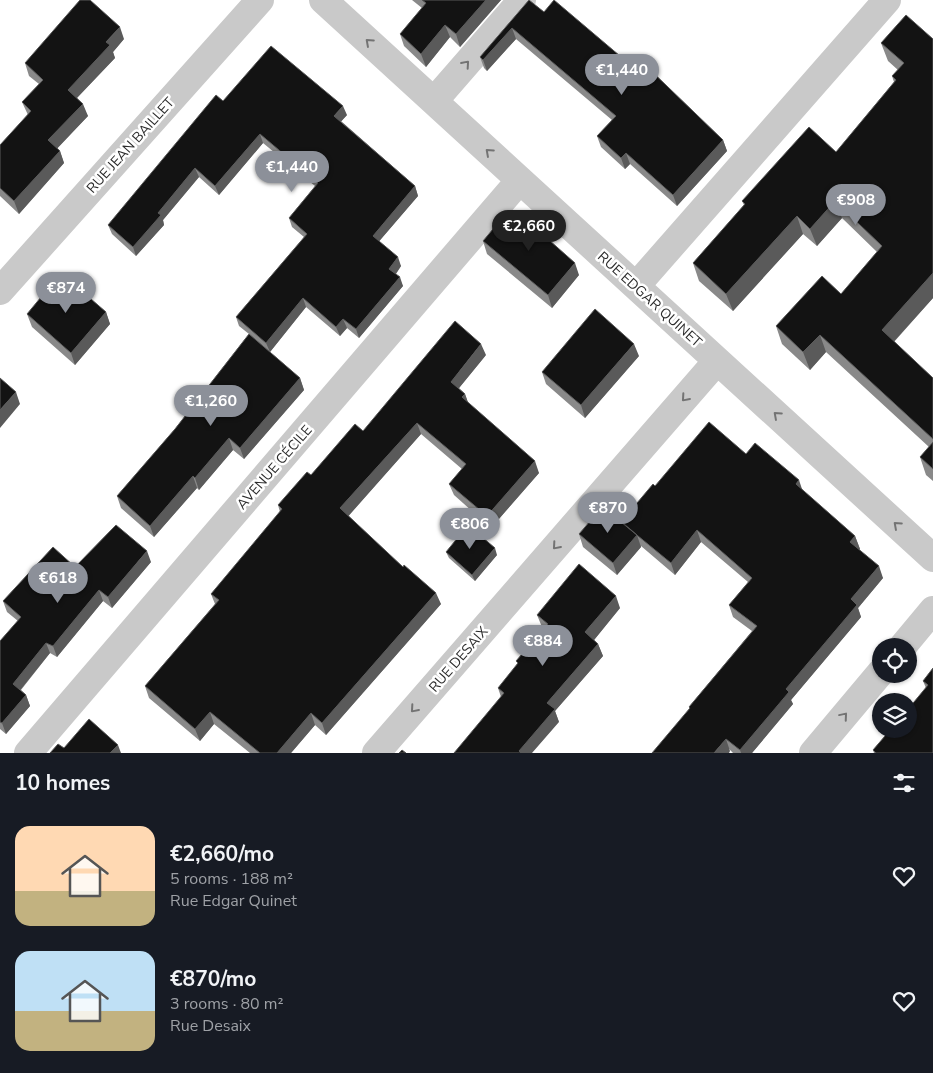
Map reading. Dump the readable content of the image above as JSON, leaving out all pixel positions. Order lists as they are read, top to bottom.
{
  "streets": {
    "street": [
      "RUE JEAN BAILLET",
      "RUE EDGAR QUINET",
      "AVENUE CÉCILE",
      "RUE DESAIX"
    ]
  },
  "crossings": [
    ["RUE EDGAR QUINET", "AVENUE CÉCILE"],
    ["RUE EDGAR QUINET", "RUE DESAIX"]
  ],
  "one_way": ["RUE EDGAR QUINET", "RUE DESAIX"],
  "page": {
    "price": [
      "€1,440",
      "€1,440",
      "€908",
      "€2,660",
      "€874",
      "€1,260",
      "€870",
      "€806",
      "€618",
      "€884"
    ],
    "heading": "10 homes",
    "list": [
      {
        "name": "€2,660/mo",
        "note": "5 rooms · 188 m² · Rue Edgar Quinet"
      },
      {
        "name": "€870/mo",
        "note": "3 rooms · 80 m² · Rue Desaix"
      }
    ]
  }
}
